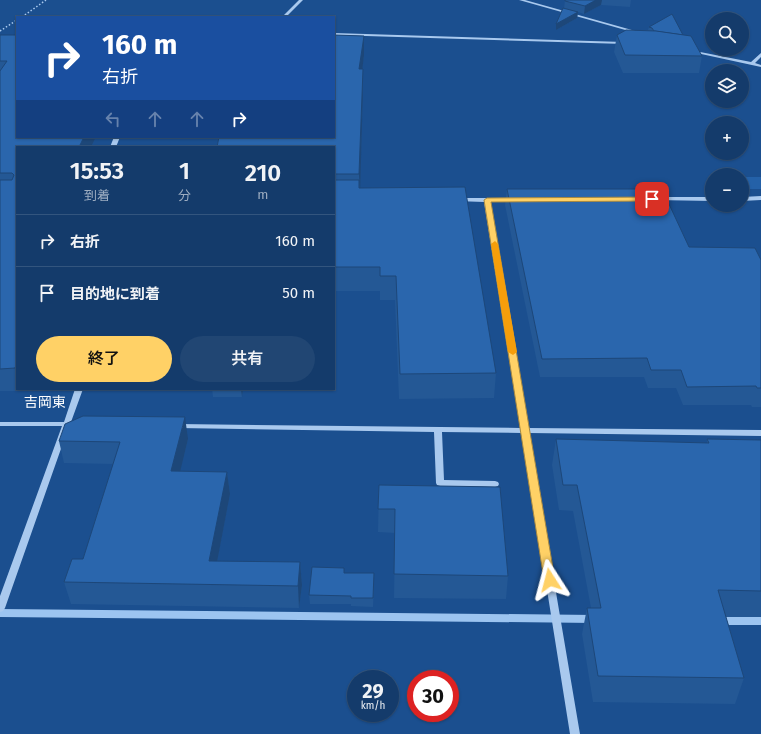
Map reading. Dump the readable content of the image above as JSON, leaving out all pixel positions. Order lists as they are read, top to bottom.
{
  "districts": ["吉岡東"],
  "page": {
    "map_buttons": ["+", "−"],
    "turn": ["160 m", "右折"],
    "eta": [
      "15:53",
      "到着",
      "1",
      "分",
      "210",
      "m"
    ],
    "list": [
      {
        "name": "右折",
        "value": "160 m"
      },
      {
        "name": "目的地に到着",
        "value": "50 m"
      }
    ],
    "buttons": ["終了", "共有"],
    "speed": "29 km/h",
    "limit": "30"
  }
}
